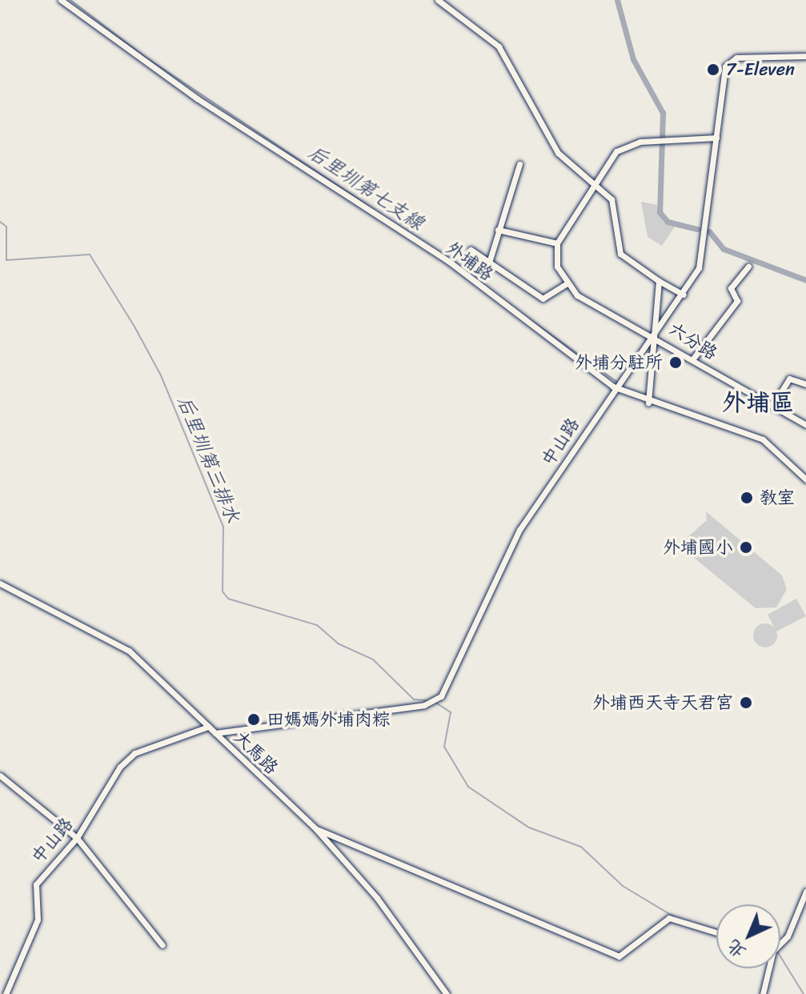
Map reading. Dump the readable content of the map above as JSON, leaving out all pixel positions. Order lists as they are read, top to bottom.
{
  "streets": {
    "street": [
      "外埔路",
      "六分路",
      "中山路",
      "大馬路"
    ]
  },
  "crossings": [
    ["外埔路", "中山路"],
    ["六分路", "中山路"],
    ["中山路", "大馬路"]
  ],
  "districts": ["外埔區"],
  "water": ["后里圳第七支線", "后里圳第三排水"],
  "places": [
    "7-Eleven",
    "外埔分駐所",
    "教室",
    "外埔國小",
    "外埔西天寺天君宮",
    "田媽媽外埔肉粽"
  ],
  "north": "bottom left"
}
